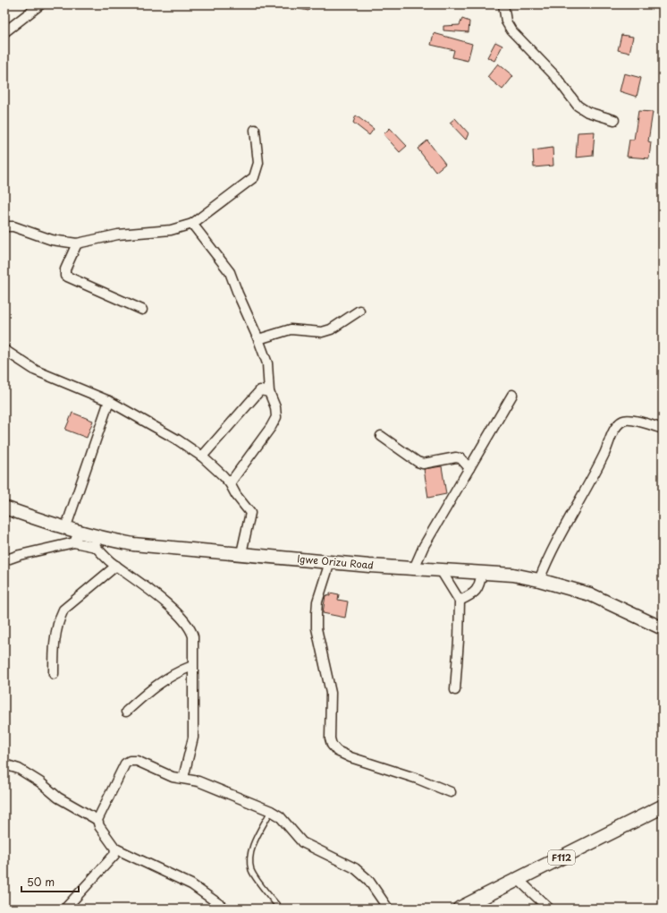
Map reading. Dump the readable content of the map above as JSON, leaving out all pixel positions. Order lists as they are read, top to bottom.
{
  "streets": {
    "main road": ["Igwe Orizu Road", "F112"]
  },
  "scale_bar": "50 m"
}
